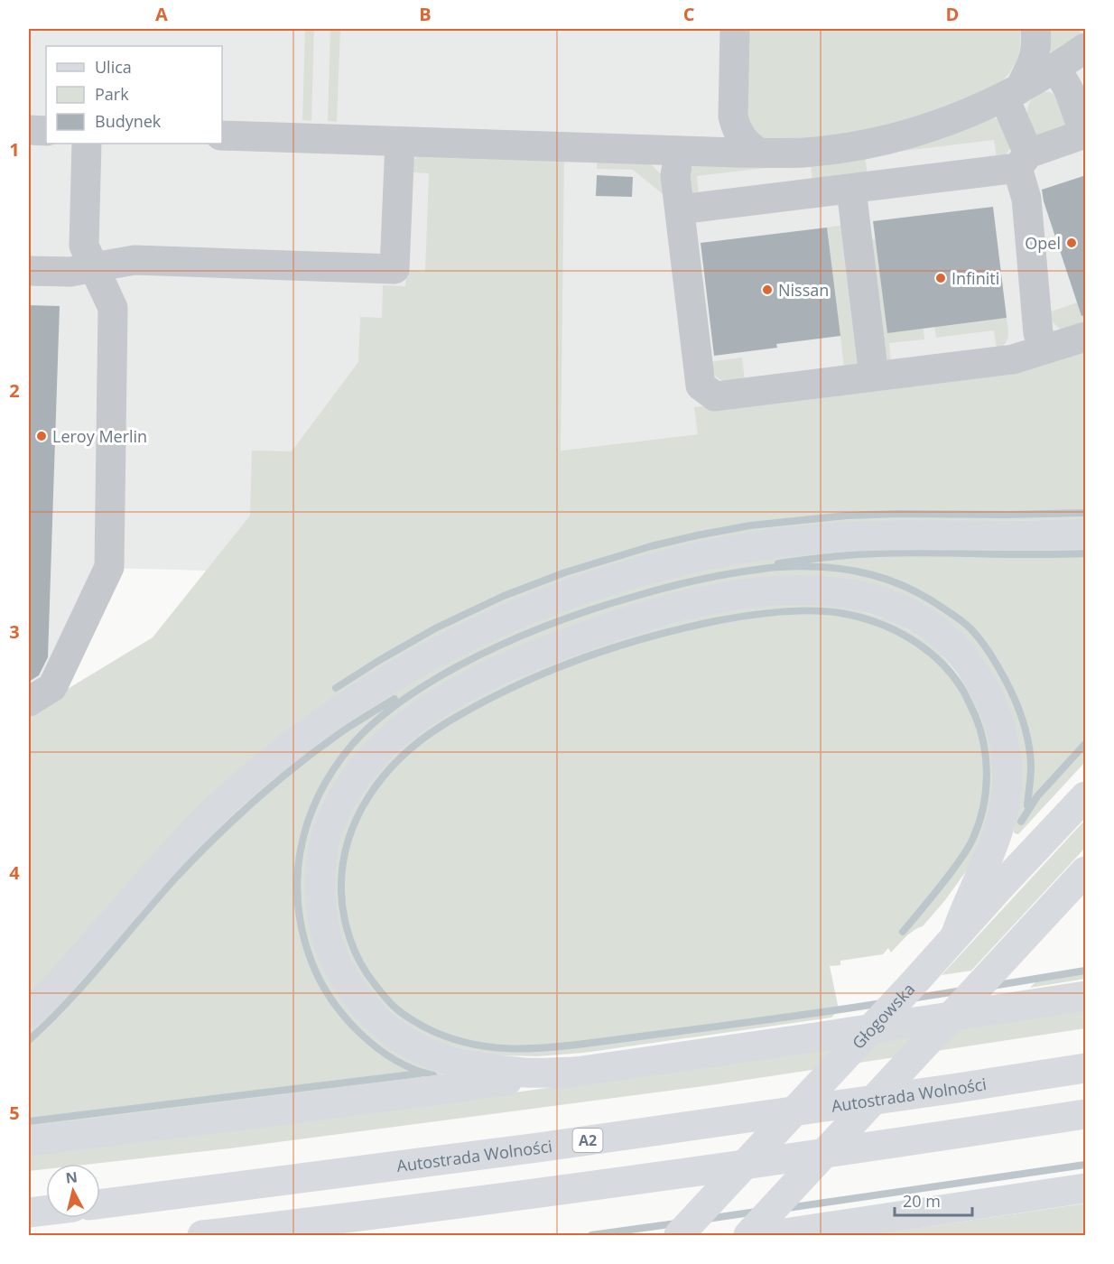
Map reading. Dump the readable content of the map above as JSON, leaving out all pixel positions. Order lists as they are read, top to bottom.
{
  "streets": {
    "main road": ["Głogowska", "Autostrada Wolności", "A2"]
  },
  "places": [
    "Opel",
    "Infiniti",
    "Nissan",
    "Leroy Merlin"
  ],
  "legend": ["Ulica", "Park", "Budynek"],
  "scale_bar": "20 m",
  "north": "top",
  "grid": {
    "columns": [
      "A",
      "B",
      "C",
      "D"
    ],
    "rows": [
      "1",
      "2",
      "3",
      "4",
      "5"
    ]
  }
}
